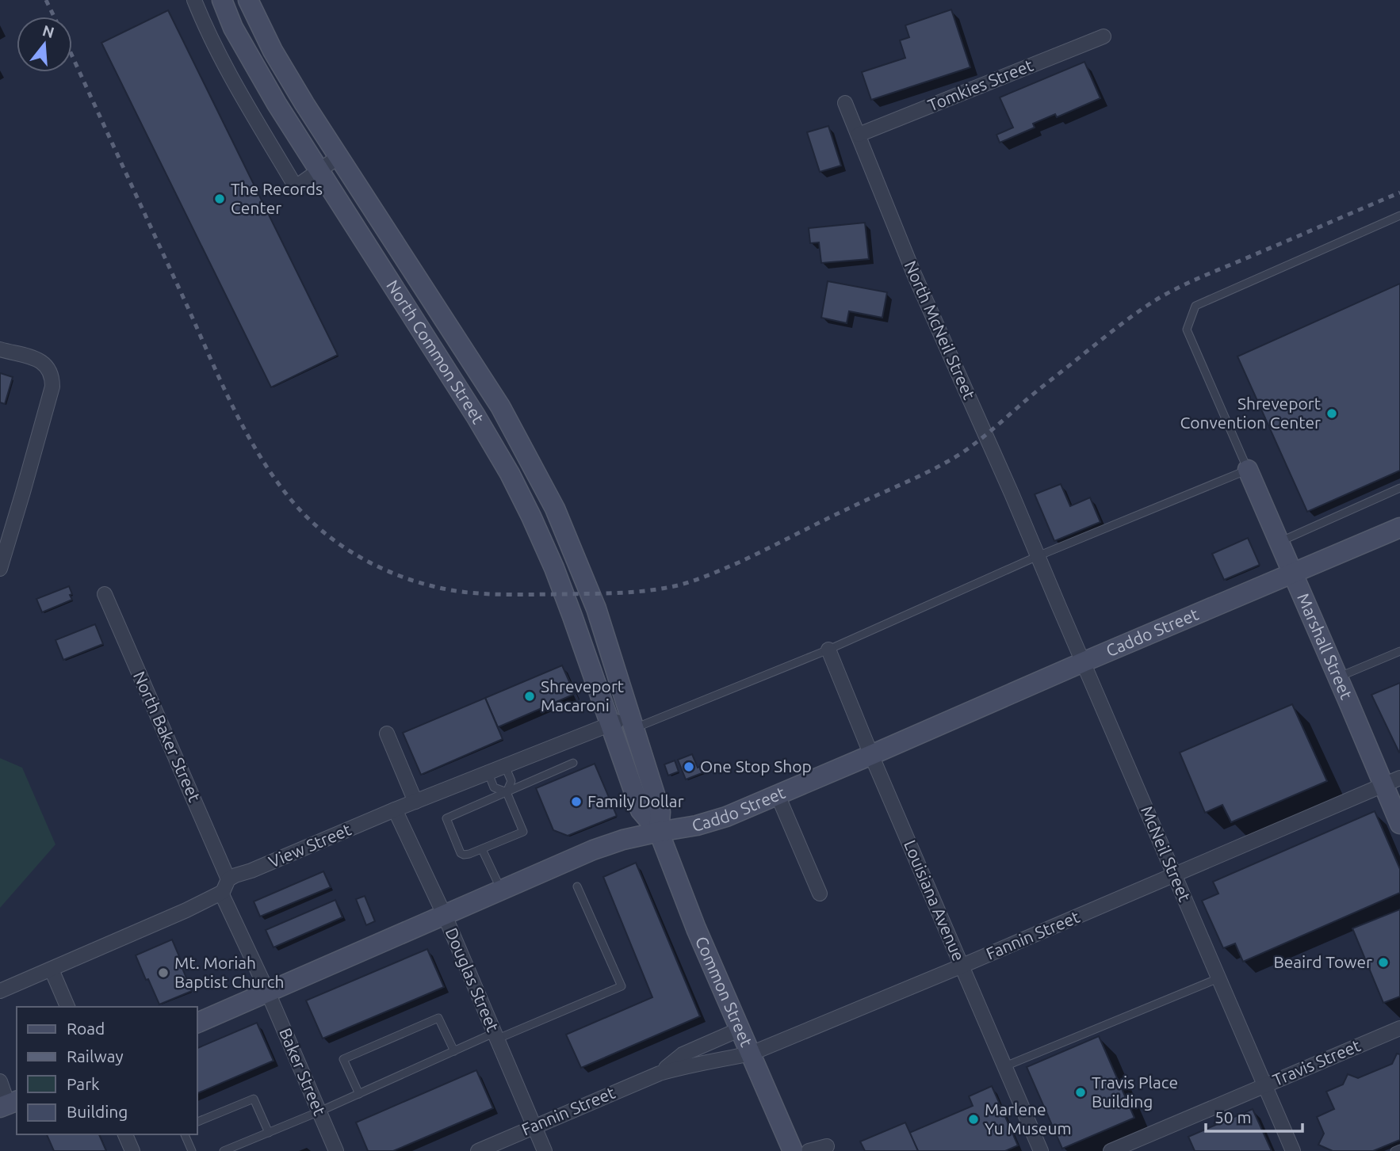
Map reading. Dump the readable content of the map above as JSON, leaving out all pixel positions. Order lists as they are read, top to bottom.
{
  "streets": {
    "main road": [
      "North Common Street",
      "Caddo Street",
      "Marshall Street",
      "Common Street"
    ],
    "street": [
      "Tomkies Street",
      "North McNeil Street",
      "North Baker Street",
      "View Street",
      "McNeil Street",
      "Louisiana Avenue",
      "Fannin Street",
      "Douglas Street",
      "Travis Street",
      "Baker Street"
    ]
  },
  "crossings": [
    ["Tomkies Street", "North McNeil Street"],
    ["North McNeil Street", "McNeil Street"],
    ["North Common Street", "View Street"],
    ["North Common Street", "Common Street"],
    ["Caddo Street", "Marshall Street"],
    ["Caddo Street", "McNeil Street"],
    ["Caddo Street", "Louisiana Avenue"],
    ["Caddo Street", "Douglas Street"],
    ["Caddo Street", "Common Street"],
    ["Caddo Street", "Baker Street"],
    ["Marshall Street", "Fannin Street"],
    ["North Baker Street", "View Street"],
    ["View Street", "Douglas Street"],
    ["View Street", "Common Street"],
    ["McNeil Street", "Fannin Street"],
    ["McNeil Street", "Travis Street"],
    ["Louisiana Avenue", "Fannin Street"],
    ["Fannin Street", "Douglas Street"],
    ["Fannin Street", "Common Street"]
  ],
  "places": [
    "The Records Center",
    "Shreveport Convention Center",
    "Shreveport Macaroni",
    "One Stop Shop",
    "Family Dollar",
    "Beaird Tower",
    "Mt. Moriah Baptist Church",
    "Travis Place Building",
    "Marlene Yu Museum"
  ],
  "legend": [
    "Road",
    "Railway",
    "Park",
    "Building"
  ],
  "scale_bar": "50 m",
  "north": "top"
}
